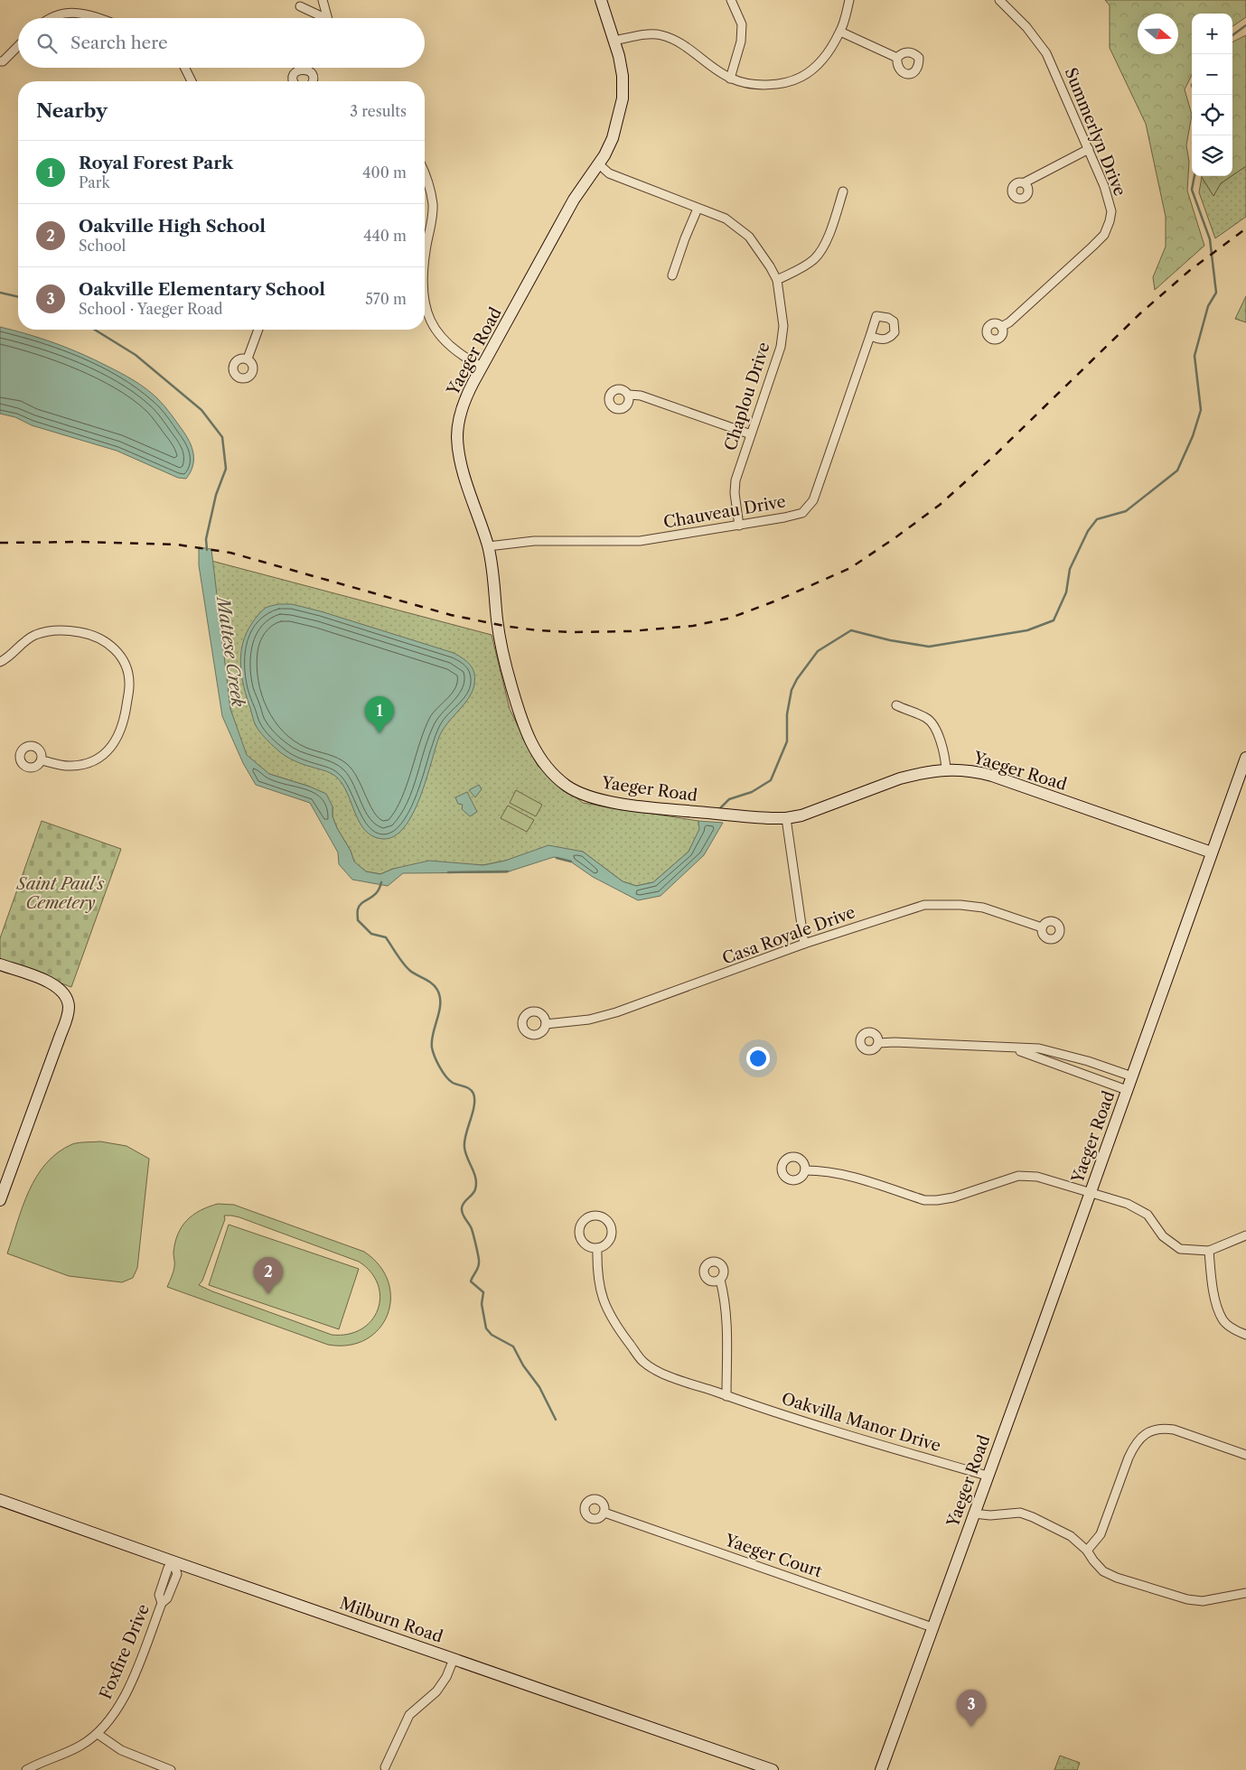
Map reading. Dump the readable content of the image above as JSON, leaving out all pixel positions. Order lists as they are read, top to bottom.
{
  "streets": {
    "street": [
      "Summerlyn Drive",
      "Yaeger Road",
      "Chaplou Drive",
      "Chauveau Drive",
      "Casa Royale Drive",
      "Oakvilla Manor Drive",
      "Yaeger Court",
      "Milburn Road",
      "Foxfire Drive"
    ]
  },
  "crossings": [
    ["Yaeger Road", "Chaplou Drive"],
    ["Yaeger Road", "Chauveau Drive"],
    ["Yaeger Road", "Oakvilla Manor Drive"],
    ["Yaeger Road", "Yaeger Court"],
    ["Chaplou Drive", "Chauveau Drive"],
    ["Milburn Road", "Foxfire Drive"]
  ],
  "water": ["Mattese Creek"],
  "parks": ["Saint Paul's Cemetery"],
  "north": "right",
  "page": {
    "map_buttons": ["+", "−"],
    "search": "Search here",
    "heading": ["Nearby", "3 results"],
    "list": [
      {
        "mark": "1",
        "name": "Royal Forest Park",
        "note": "Park",
        "value": "400 m"
      },
      {
        "mark": "2",
        "name": "Oakville High School",
        "note": "School",
        "value": "440 m"
      },
      {
        "mark": "3",
        "name": "Oakville Elementary School",
        "note": "School · Yaeger Road",
        "value": "570 m"
      }
    ],
    "pins": ["1", "2", "3"]
  }
}
